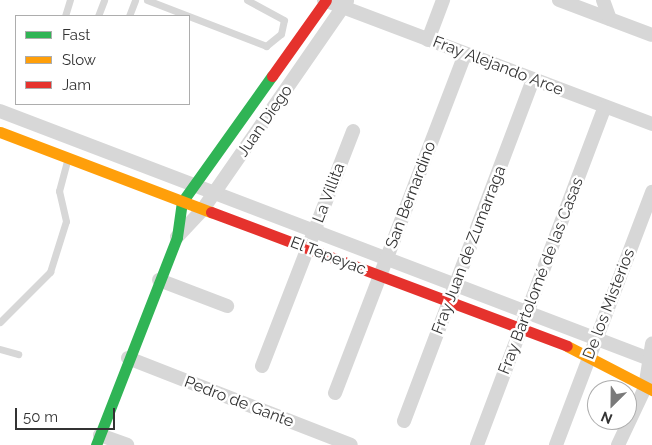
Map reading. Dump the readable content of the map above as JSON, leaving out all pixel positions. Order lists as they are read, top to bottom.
{
  "streets": {
    "street": [
      "Fray Alejando Arce",
      "Juan Diego",
      "La Villita",
      "San Bernardino",
      "Fray Juan de Zumarraga",
      "El Tepeyac",
      "Fray Bartolomé de las Casas",
      "De los Misterios",
      "Pedro de Gante"
    ]
  },
  "crossings": [
    ["Fray Alejando Arce", "Juan Diego"],
    ["Fray Alejando Arce", "San Bernardino"],
    ["Fray Alejando Arce", "Fray Juan de Zumarraga"],
    ["Fray Alejando Arce", "Fray Bartolomé de las Casas"],
    ["Juan Diego", "El Tepeyac"],
    ["Juan Diego", "Pedro de Gante"],
    ["La Villita", "El Tepeyac"],
    ["San Bernardino", "El Tepeyac"],
    ["Fray Juan de Zumarraga", "El Tepeyac"],
    ["El Tepeyac", "Fray Bartolomé de las Casas"],
    ["El Tepeyac", "De los Misterios"]
  ],
  "legend": ["Fast", "Slow", "Jam"],
  "scale_bar": "50 m",
  "north": "bottom left"
}
